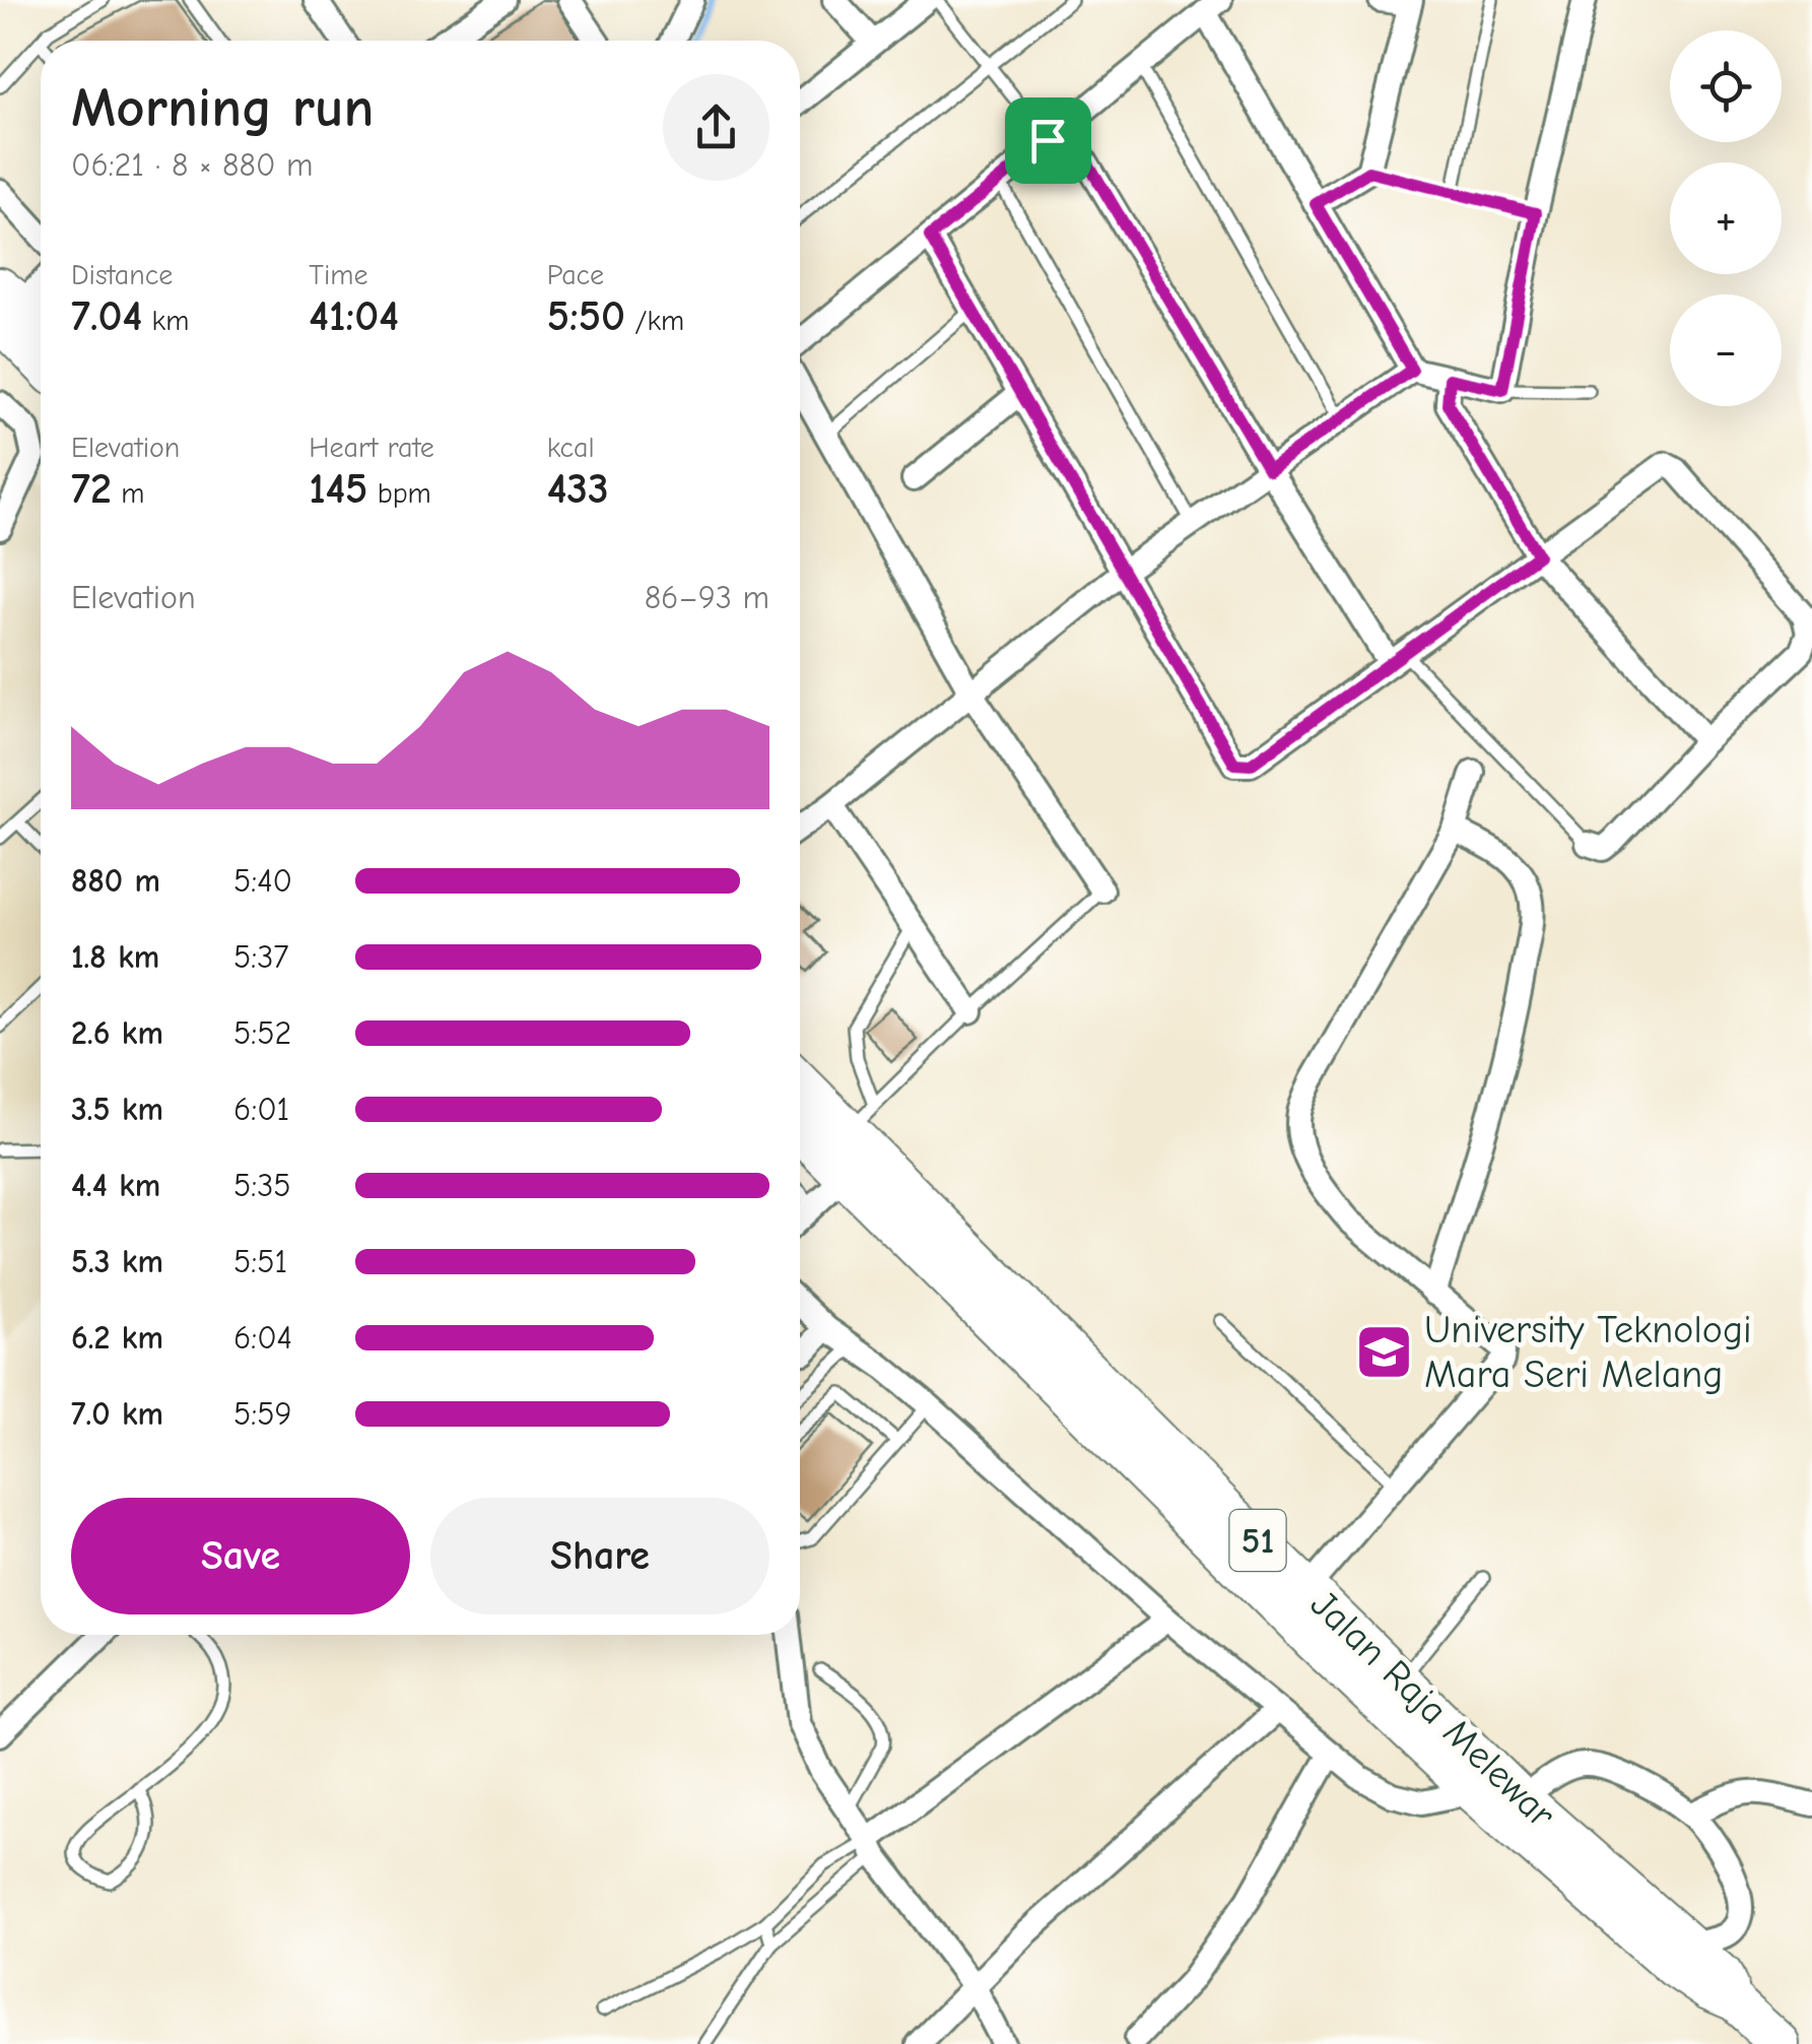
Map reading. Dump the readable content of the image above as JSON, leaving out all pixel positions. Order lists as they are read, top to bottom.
{
  "streets": {
    "highway": ["51", "Jalan Raja Melewar"]
  },
  "places": {
    "school or university": ["University Teknologi Mara Seri Melang"]
  },
  "page": {
    "map_buttons": ["+", "−"],
    "heading": ["Morning run", "06:21 · 8 × 880 m"],
    "stats": [
      ["Distance", "7.04 km"],
      ["Time", "41:04"],
      ["Pace", "5:50 /km"],
      ["Elevation", "72 m"],
      ["Heart rate", "145 bpm"],
      ["kcal", "433"]
    ],
    "chart": ["Elevation", "86–93 m"],
    "list": [
      {
        "name": "880 m",
        "note": "5:40"
      },
      {
        "name": "1.8 km",
        "note": "5:37"
      },
      {
        "name": "2.6 km",
        "note": "5:52"
      },
      {
        "name": "3.5 km",
        "note": "6:01"
      },
      {
        "name": "4.4 km",
        "note": "5:35"
      },
      {
        "name": "5.3 km",
        "note": "5:51"
      },
      {
        "name": "6.2 km",
        "note": "6:04"
      },
      {
        "name": "7.0 km",
        "note": "5:59"
      }
    ],
    "buttons": ["Save", "Share"]
  }
}
